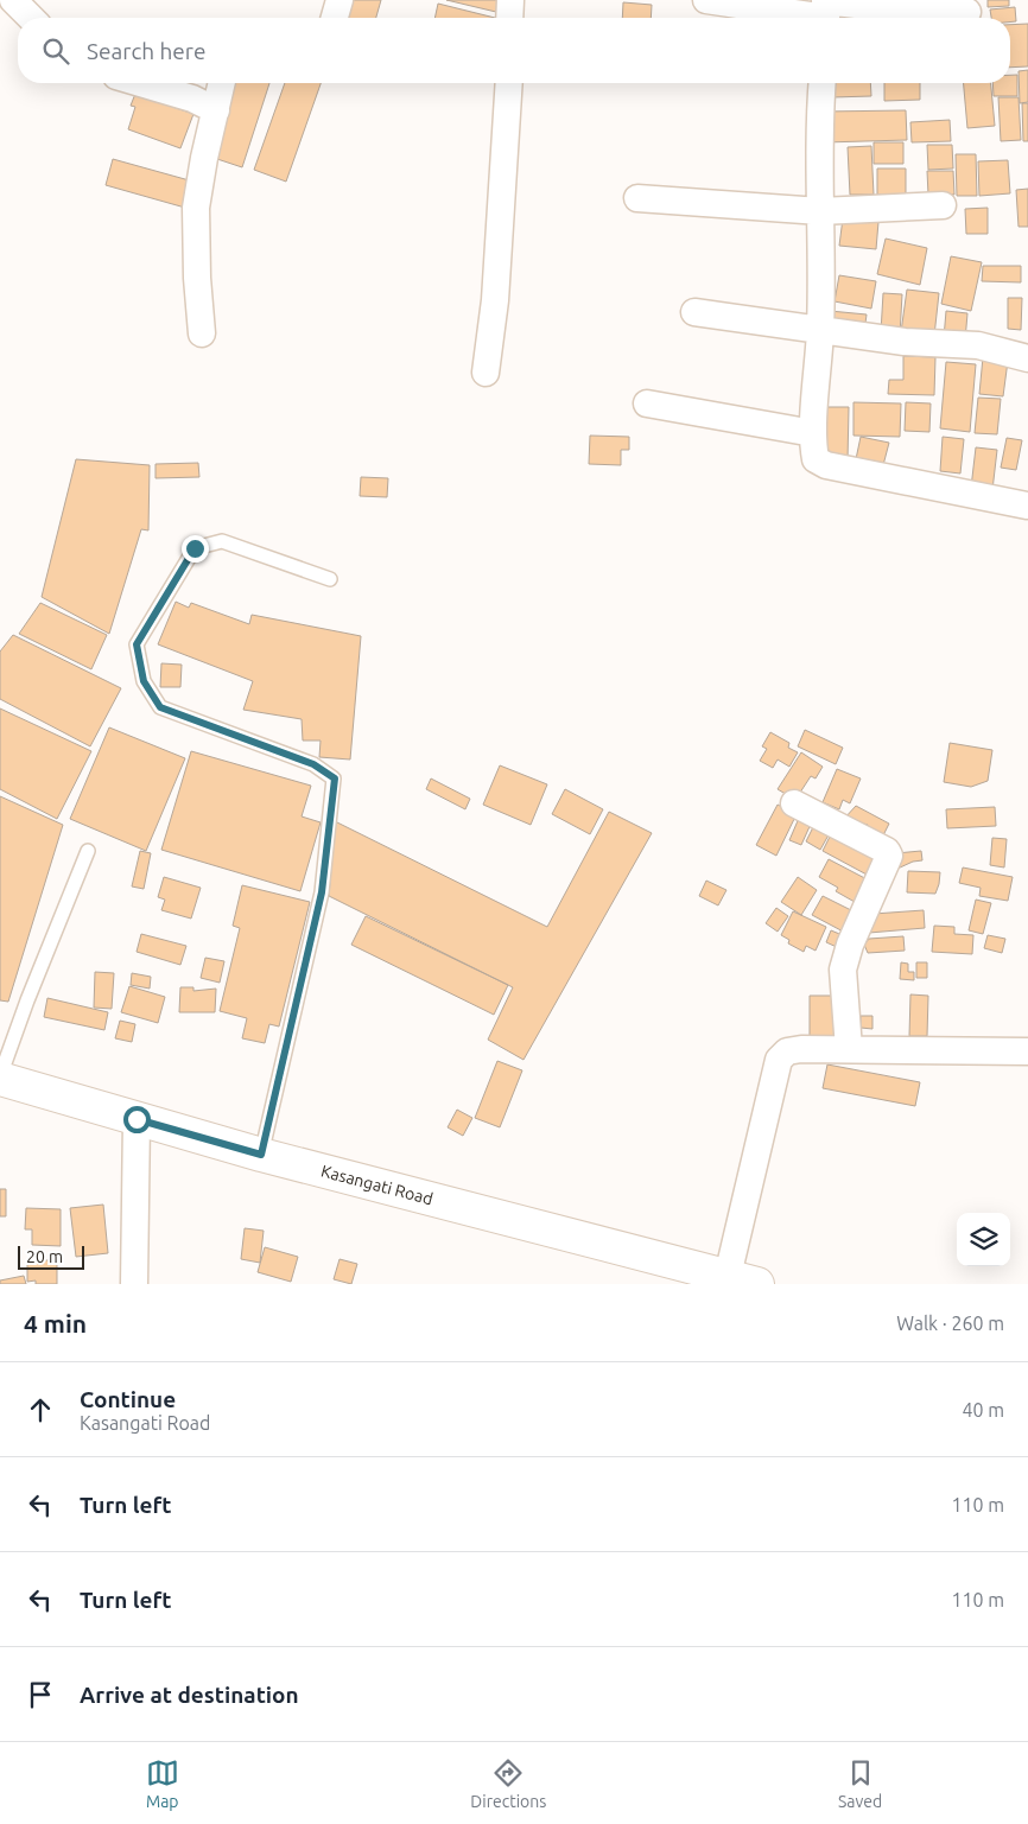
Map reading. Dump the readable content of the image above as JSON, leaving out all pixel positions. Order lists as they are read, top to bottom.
{
  "streets": {
    "street": ["Kasangati Road"]
  },
  "scale_bar": "20 m",
  "page": {
    "search": "Search here",
    "scale": "20 m",
    "heading": ["4 min", "Walk · 260 m"],
    "list": [
      ["Continue", "Kasangati Road", "40 m"],
      ["Turn left", "110 m"],
      ["Turn left", "110 m"],
      "Arrive at destination"
    ],
    "nav": ["Map", "Directions", "Saved"]
  }
}
